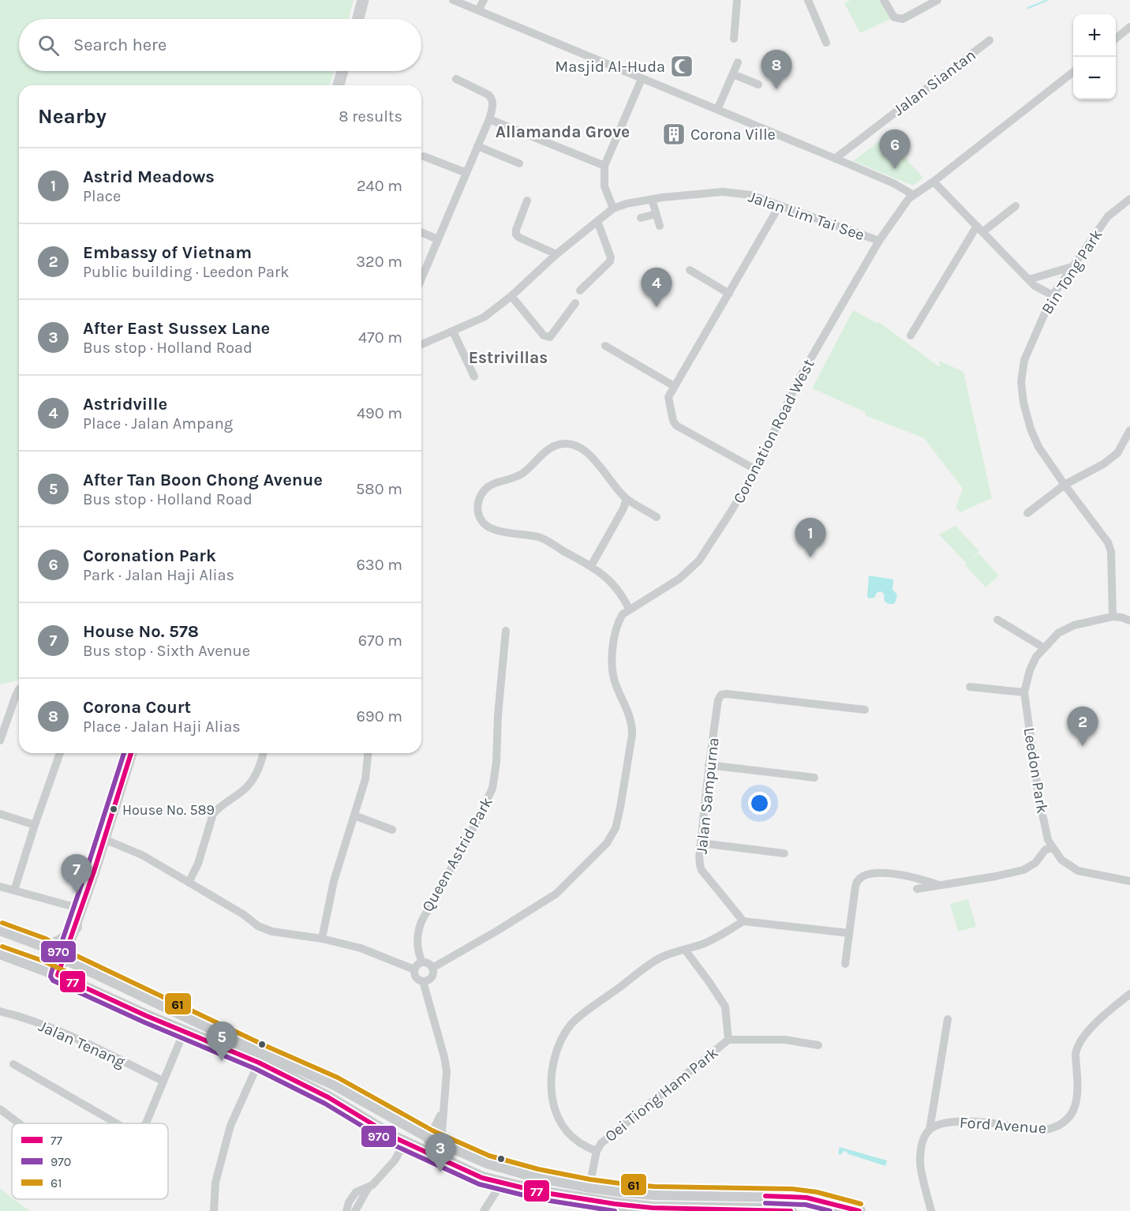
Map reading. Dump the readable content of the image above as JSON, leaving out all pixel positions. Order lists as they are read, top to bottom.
{
  "streets": {
    "street": [
      "Jalan Siantan",
      "Jalan Lim Tai See",
      "Bin Tong Park",
      "Coronation Road West",
      "Leedon Park",
      "Jalan Sampurna",
      "Queen Astrid Park",
      "Jalan Tenang",
      "Oei Tiong Ham Park",
      "Ford Avenue"
    ]
  },
  "crossings": [
    ["Jalan Lim Tai See", "Coronation Road West"],
    ["Bin Tong Park", "Leedon Park"],
    ["Coronation Road West", "Queen Astrid Park"],
    ["Jalan Sampurna", "Oei Tiong Ham Park"]
  ],
  "districts": ["Allamanda Grove", "Estrivillas"],
  "places": {
    "mosque": ["Masjid Al-Huda"],
    "building": ["Corona Ville"],
    "other": ["House No. 589"]
  },
  "lines": ["transit line 77", "transit line 970", "transit line 61"],
  "legend": ["77", "970", "61"],
  "page": {
    "map_buttons": ["+", "−"],
    "search": "Search here",
    "pins": [
      "8",
      "6",
      "4",
      "1",
      "2",
      "7",
      "5",
      "3"
    ],
    "heading": ["Nearby", "8 results"],
    "list": [
      {
        "mark": "1",
        "name": "Astrid Meadows",
        "note": "Place",
        "value": "240 m"
      },
      {
        "mark": "2",
        "name": "Embassy of Vietnam",
        "note": "Public building · Leedon Park",
        "value": "320 m"
      },
      {
        "mark": "3",
        "name": "After East Sussex Lane",
        "note": "Bus stop · Holland Road",
        "value": "470 m"
      },
      {
        "mark": "4",
        "name": "Astridville",
        "note": "Place · Jalan Ampang",
        "value": "490 m"
      },
      {
        "mark": "5",
        "name": "After Tan Boon Chong Avenue",
        "note": "Bus stop · Holland Road",
        "value": "580 m"
      },
      {
        "mark": "6",
        "name": "Coronation Park",
        "note": "Park · Jalan Haji Alias",
        "value": "630 m"
      },
      {
        "mark": "7",
        "name": "House No. 578",
        "note": "Bus stop · Sixth Avenue",
        "value": "670 m"
      },
      {
        "mark": "8",
        "name": "Corona Court",
        "note": "Place · Jalan Haji Alias",
        "value": "690 m"
      }
    ]
  }
}
